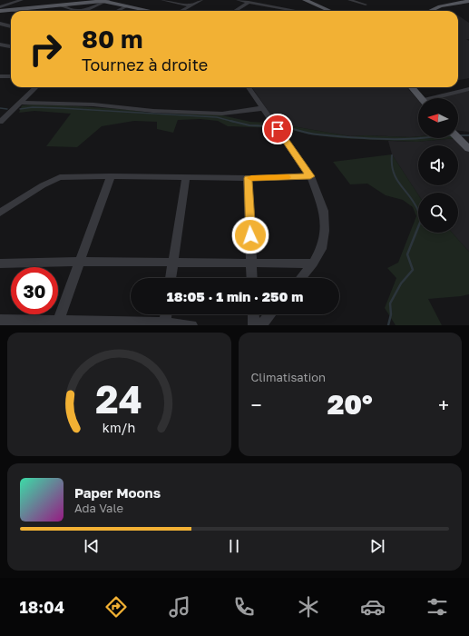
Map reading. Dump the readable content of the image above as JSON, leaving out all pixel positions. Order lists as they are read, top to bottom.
{
  "north": "left",
  "page": {
    "turn": ["80 m", "Tournez à droite"],
    "limit": "30",
    "trip": "18:05 · 1 min · 250 m",
    "tile": "Climatisation",
    "heat": ["−", "20°", "+"],
    "song": ["Paper Moons", "Ada Vale"],
    "tabs": "18:04",
    "gauge": ["24", "km/h"]
  }
}
